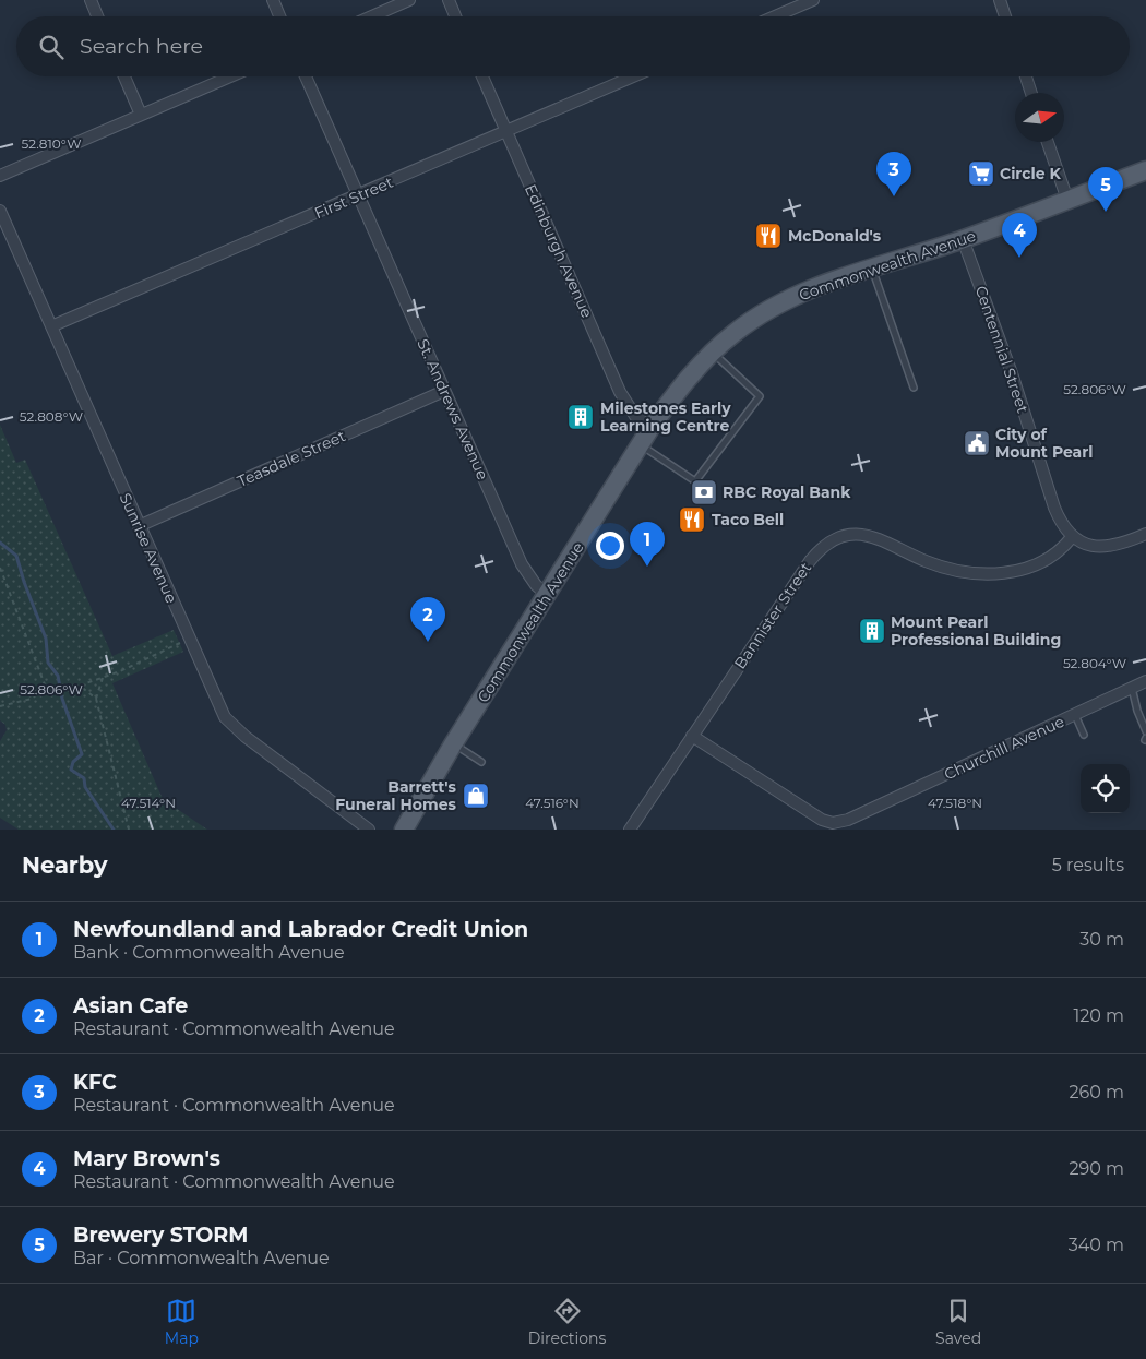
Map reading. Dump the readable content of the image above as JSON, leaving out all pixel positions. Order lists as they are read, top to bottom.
{
  "streets": {
    "main road": ["Commonwealth Avenue"],
    "street": [
      "First Street",
      "Edinburgh Avenue",
      "Centennial Street",
      "St. Andrews Avenue",
      "Teasdale Street",
      "Sunrise Avenue",
      "Bannister Street",
      "Churchill Avenue"
    ]
  },
  "crossings": [
    ["First Street", "Edinburgh Avenue"],
    ["First Street", "St. Andrews Avenue"],
    ["First Street", "Sunrise Avenue"],
    ["Edinburgh Avenue", "Commonwealth Avenue"],
    ["Commonwealth Avenue", "Centennial Street"],
    ["Commonwealth Avenue", "St. Andrews Avenue"],
    ["Centennial Street", "Bannister Street"],
    ["St. Andrews Avenue", "Teasdale Street"],
    ["Teasdale Street", "Sunrise Avenue"],
    ["Bannister Street", "Churchill Avenue"]
  ],
  "places": {
    "supermarket": ["Circle K"],
    "restaurant": ["McDonald's", "Taco Bell"],
    "building": ["Milestones Early Learning Centre", "Mount Pearl Professional Building"],
    "public building": ["City of Mount Pearl"],
    "bank": ["RBC Royal Bank"],
    "shop": ["Barrett's Funeral Homes"]
  },
  "north": "right",
  "page": {
    "search": "Search here",
    "pins": [
      "3",
      "5",
      "4",
      "1",
      "2"
    ],
    "heading": ["Nearby", "5 results"],
    "list": [
      {
        "mark": "1",
        "name": "Newfoundland and Labrador Credit Union",
        "note": "Bank · Commonwealth Avenue",
        "value": "30 m"
      },
      {
        "mark": "2",
        "name": "Asian Cafe",
        "note": "Restaurant · Commonwealth Avenue",
        "value": "120 m"
      },
      {
        "mark": "3",
        "name": "KFC",
        "note": "Restaurant · Commonwealth Avenue",
        "value": "260 m"
      },
      {
        "mark": "4",
        "name": "Mary Brown's",
        "note": "Restaurant · Commonwealth Avenue",
        "value": "290 m"
      },
      {
        "mark": "5",
        "name": "Brewery STORM",
        "note": "Bar · Commonwealth Avenue",
        "value": "340 m"
      }
    ],
    "nav": ["Map", "Directions", "Saved"]
  },
  "coordinates": [
    "52.810°W",
    "52.806°W",
    "52.808°W",
    "52.804°W",
    "47.514°N",
    "47.516°N",
    "47.518°N"
  ]
}
